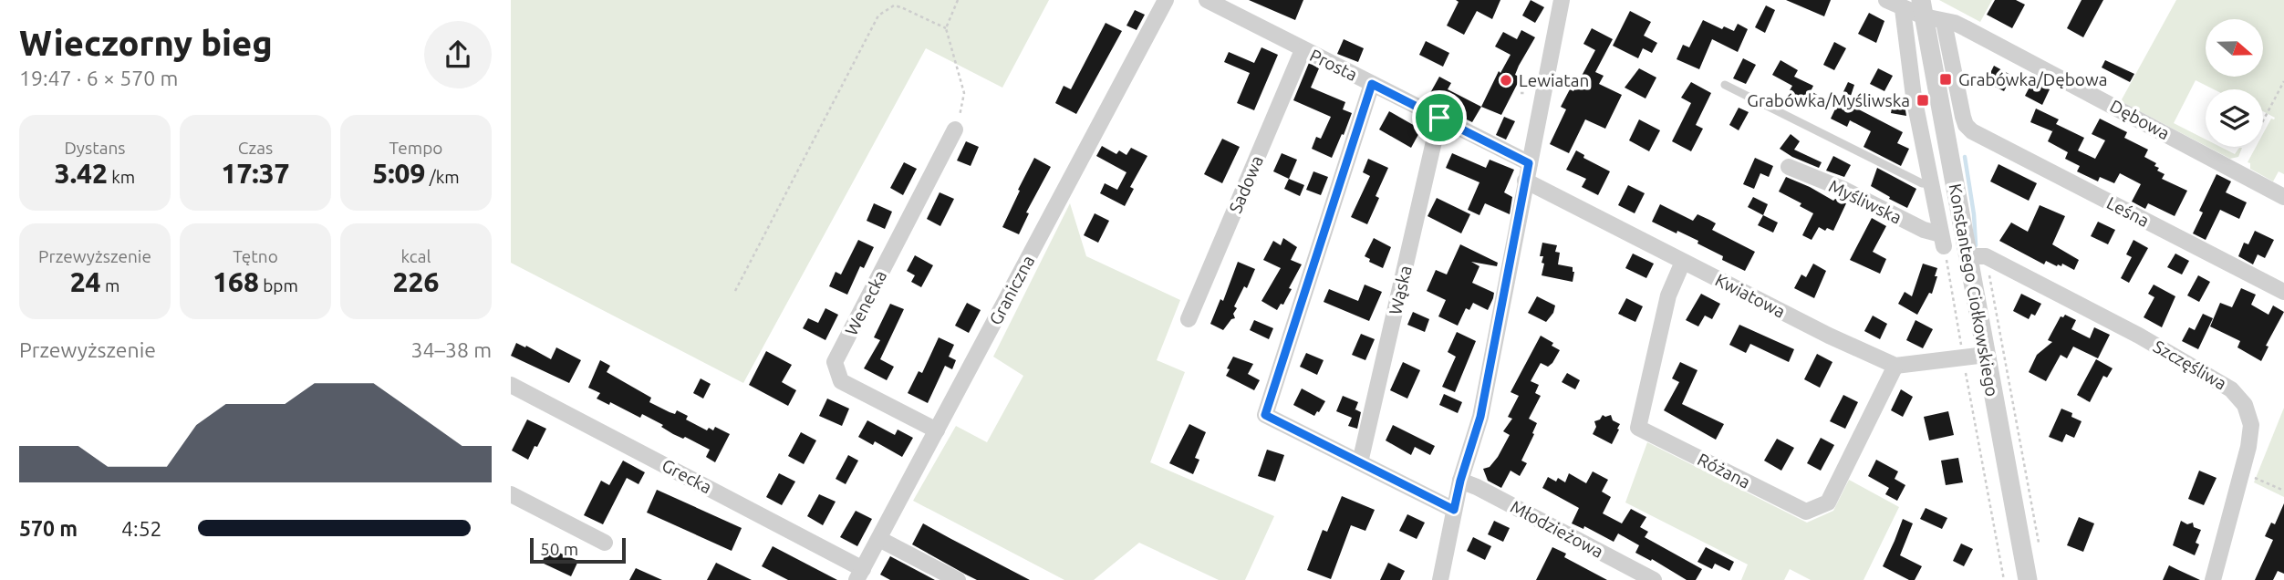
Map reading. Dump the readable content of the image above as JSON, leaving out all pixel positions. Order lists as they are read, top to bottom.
{
  "streets": {
    "street": [
      "Prosta",
      "Dębowa",
      "Sadowa",
      "Myśliwska",
      "Leśna",
      "Graniczna",
      "Wąska",
      "Konstantego Ciołkowskiego",
      "Kwiatowa",
      "Wenecka",
      "Szczęśliwa",
      "Różana",
      "Grecka",
      "Młodzieżowa"
    ]
  },
  "crossings": [
    ["Prosta", "Sadowa"],
    ["Prosta", "Wąska"],
    ["Dębowa", "Leśna"],
    ["Dębowa", "Konstantego Ciołkowskiego"],
    ["Graniczna", "Wenecka"],
    ["Graniczna", "Grecka"],
    ["Konstantego Ciołkowskiego", "Szczęśliwa"],
    ["Kwiatowa", "Różana"]
  ],
  "places": {
    "transit": ["Grabówka/Dębowa", "Grabówka/Myśliwska"],
    "other": ["Lewiatan"]
  },
  "scale_bar": "50 m",
  "north": "right",
  "page": {
    "heading": ["Wieczorny bieg", "19:47 · 6 × 570 m"],
    "stats": [
      ["Dystans", "3.42 km"],
      ["Czas", "17:37"],
      ["Tempo", "5:09 /km"],
      ["Przewyższenie", "24 m"],
      ["Tętno", "168 bpm"],
      ["kcal", "226"]
    ],
    "chart": ["Przewyższenie", "34–38 m"],
    "list": [
      {
        "name": "570 m",
        "note": "4:52"
      }
    ],
    "scale": "50 m"
  }
}
